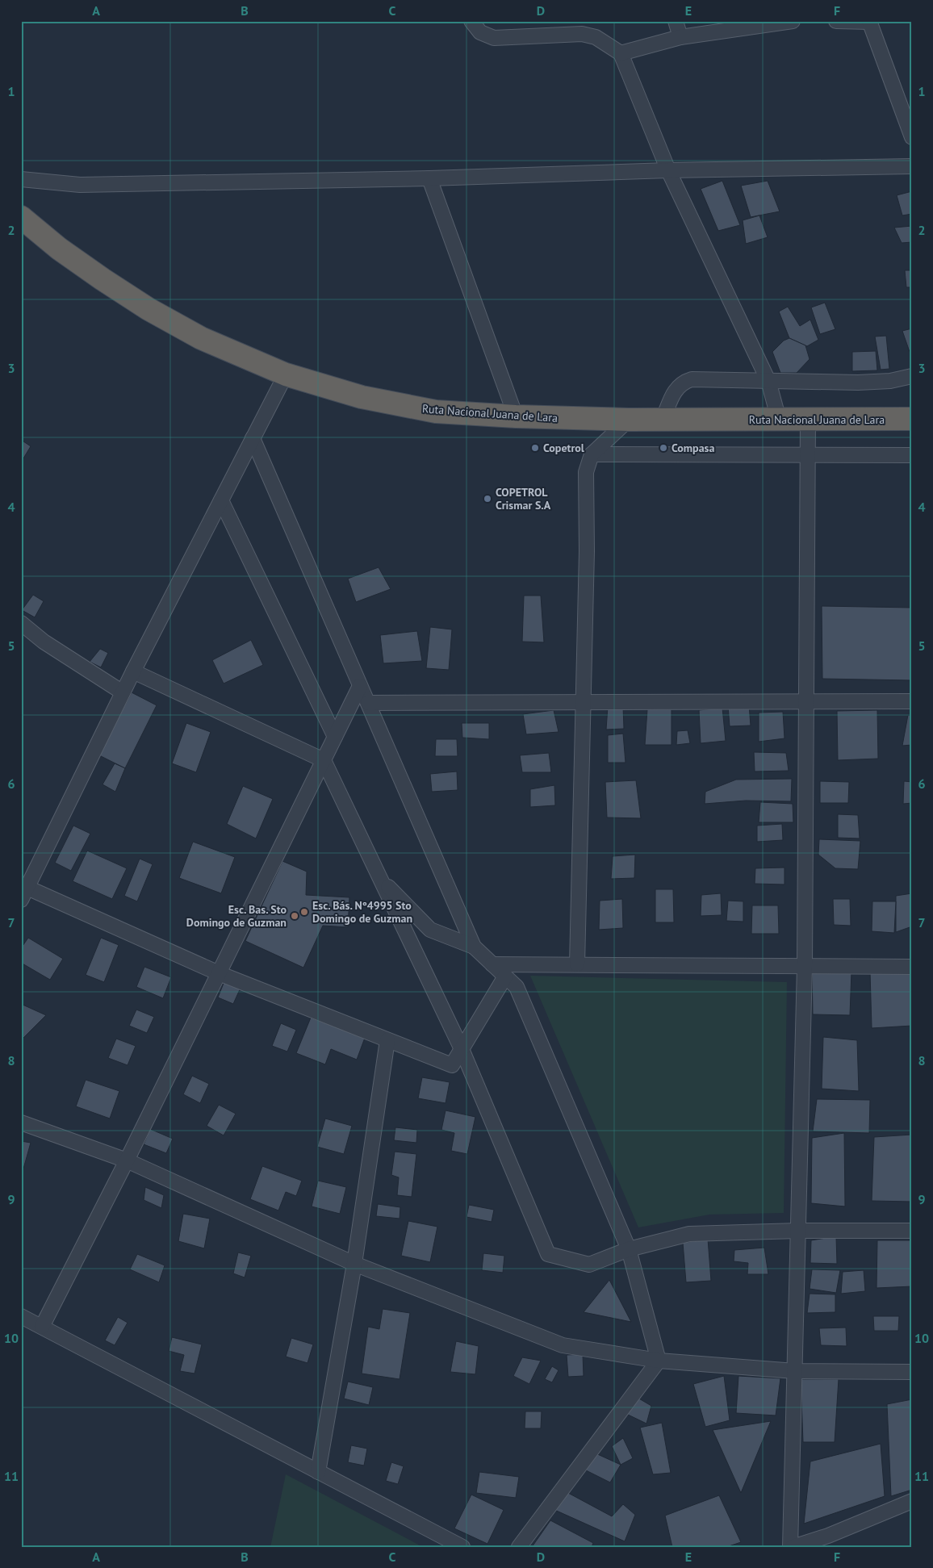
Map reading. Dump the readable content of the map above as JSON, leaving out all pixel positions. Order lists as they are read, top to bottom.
{
  "streets": {
    "highway": ["Ruta Nacional Juana de Lara"]
  },
  "places": [
    "Copetrol",
    "Compasa",
    "COPETROL Crismar S.A",
    "Esc. Bás. N°4995 Sto Domingo de Guzman",
    "Esc. Bas. Sto Domingo de Guzman"
  ],
  "grid": {
    "columns": [
      "A",
      "B",
      "C",
      "D",
      "E",
      "F"
    ],
    "rows": [
      "1",
      "2",
      "3",
      "4",
      "5",
      "6",
      "7",
      "8",
      "9",
      "10",
      "11"
    ]
  }
}
